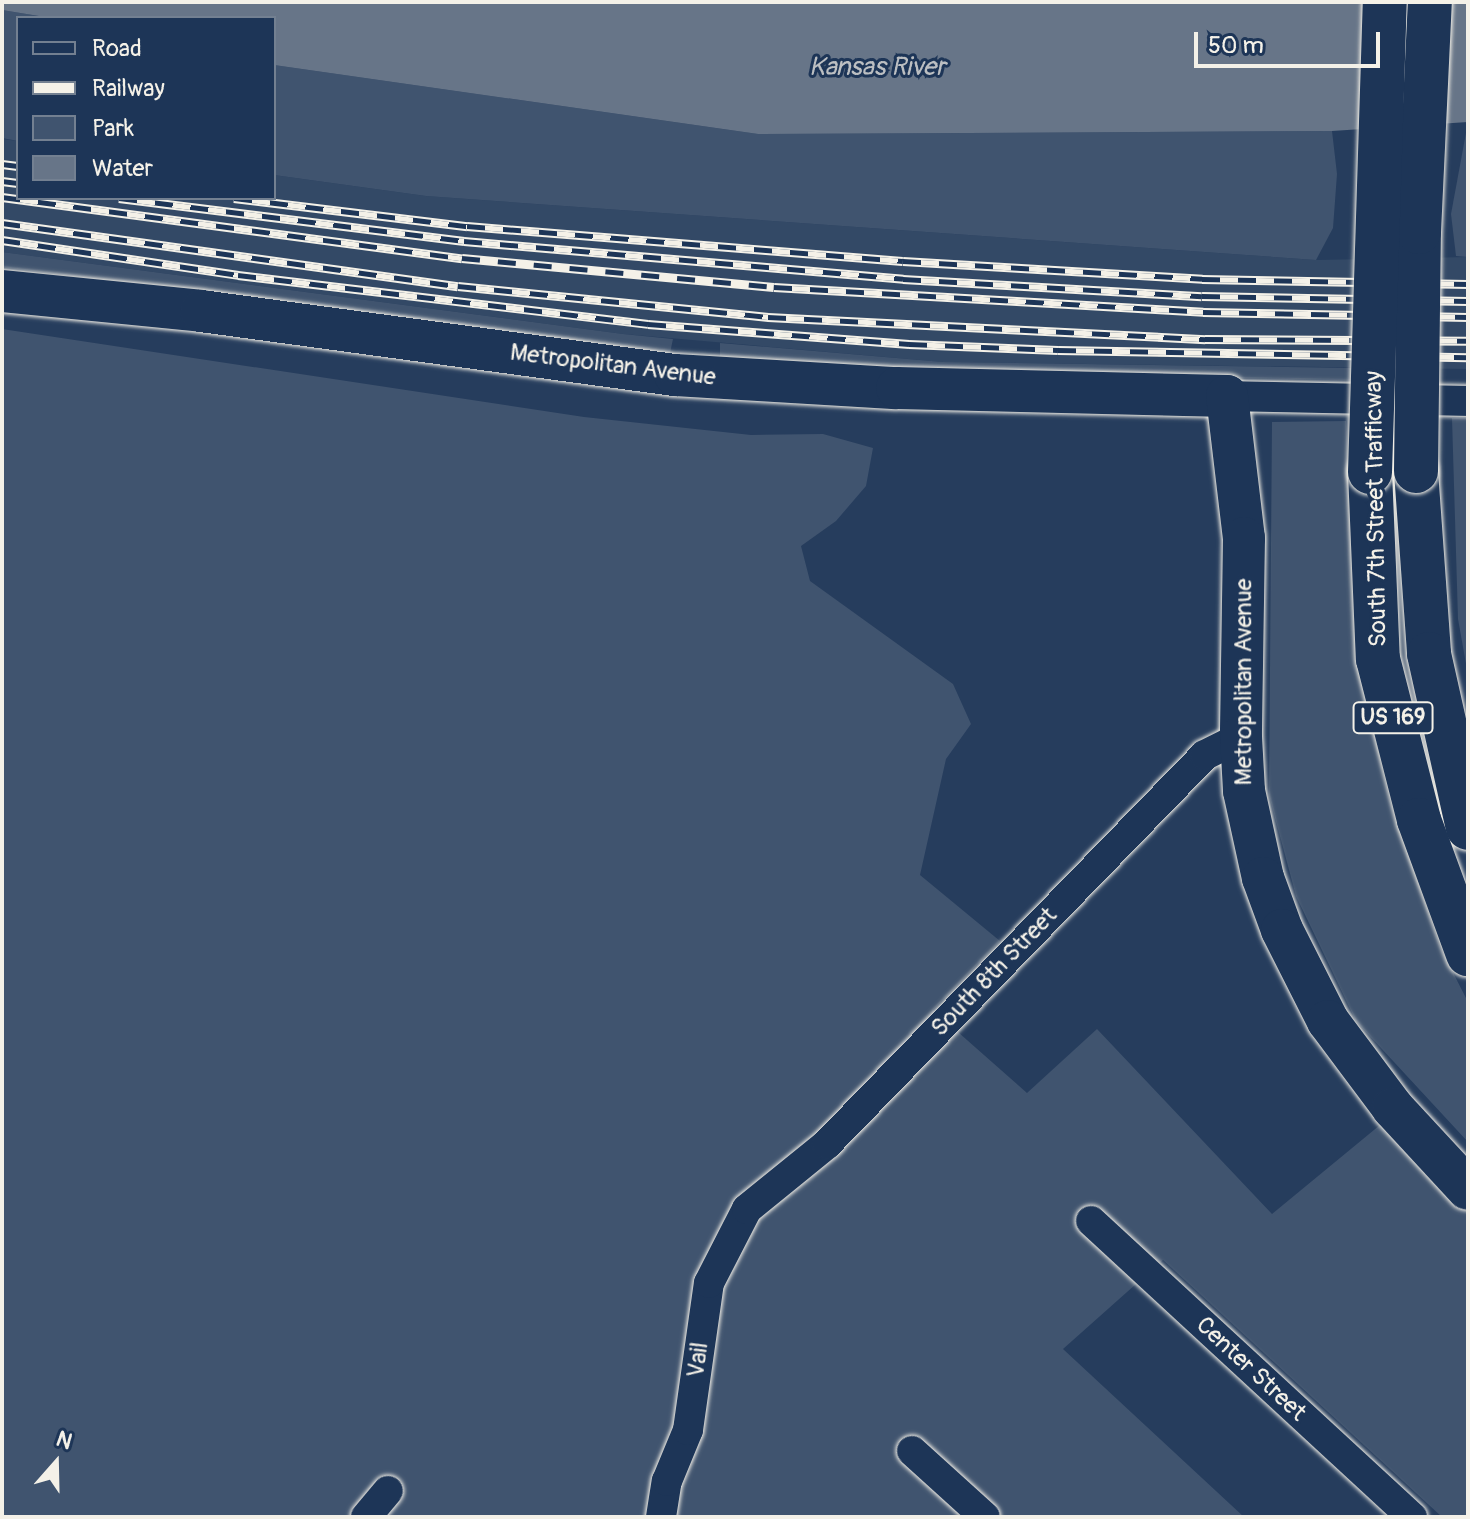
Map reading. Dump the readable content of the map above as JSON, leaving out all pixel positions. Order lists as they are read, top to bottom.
{
  "streets": {
    "main road": ["Metropolitan Avenue", "South 7th Street Trafficway", "US 169"],
    "street": ["South 8th Street", "Vail", "Center Street"]
  },
  "crossings": [
    ["Metropolitan Avenue", "South 8th Street"],
    ["South 8th Street", "Vail"]
  ],
  "water": ["Kansas River"],
  "legend": [
    "Road",
    "Railway",
    "Park",
    "Water"
  ],
  "scale_bar": "50 m",
  "north": "top"
}
